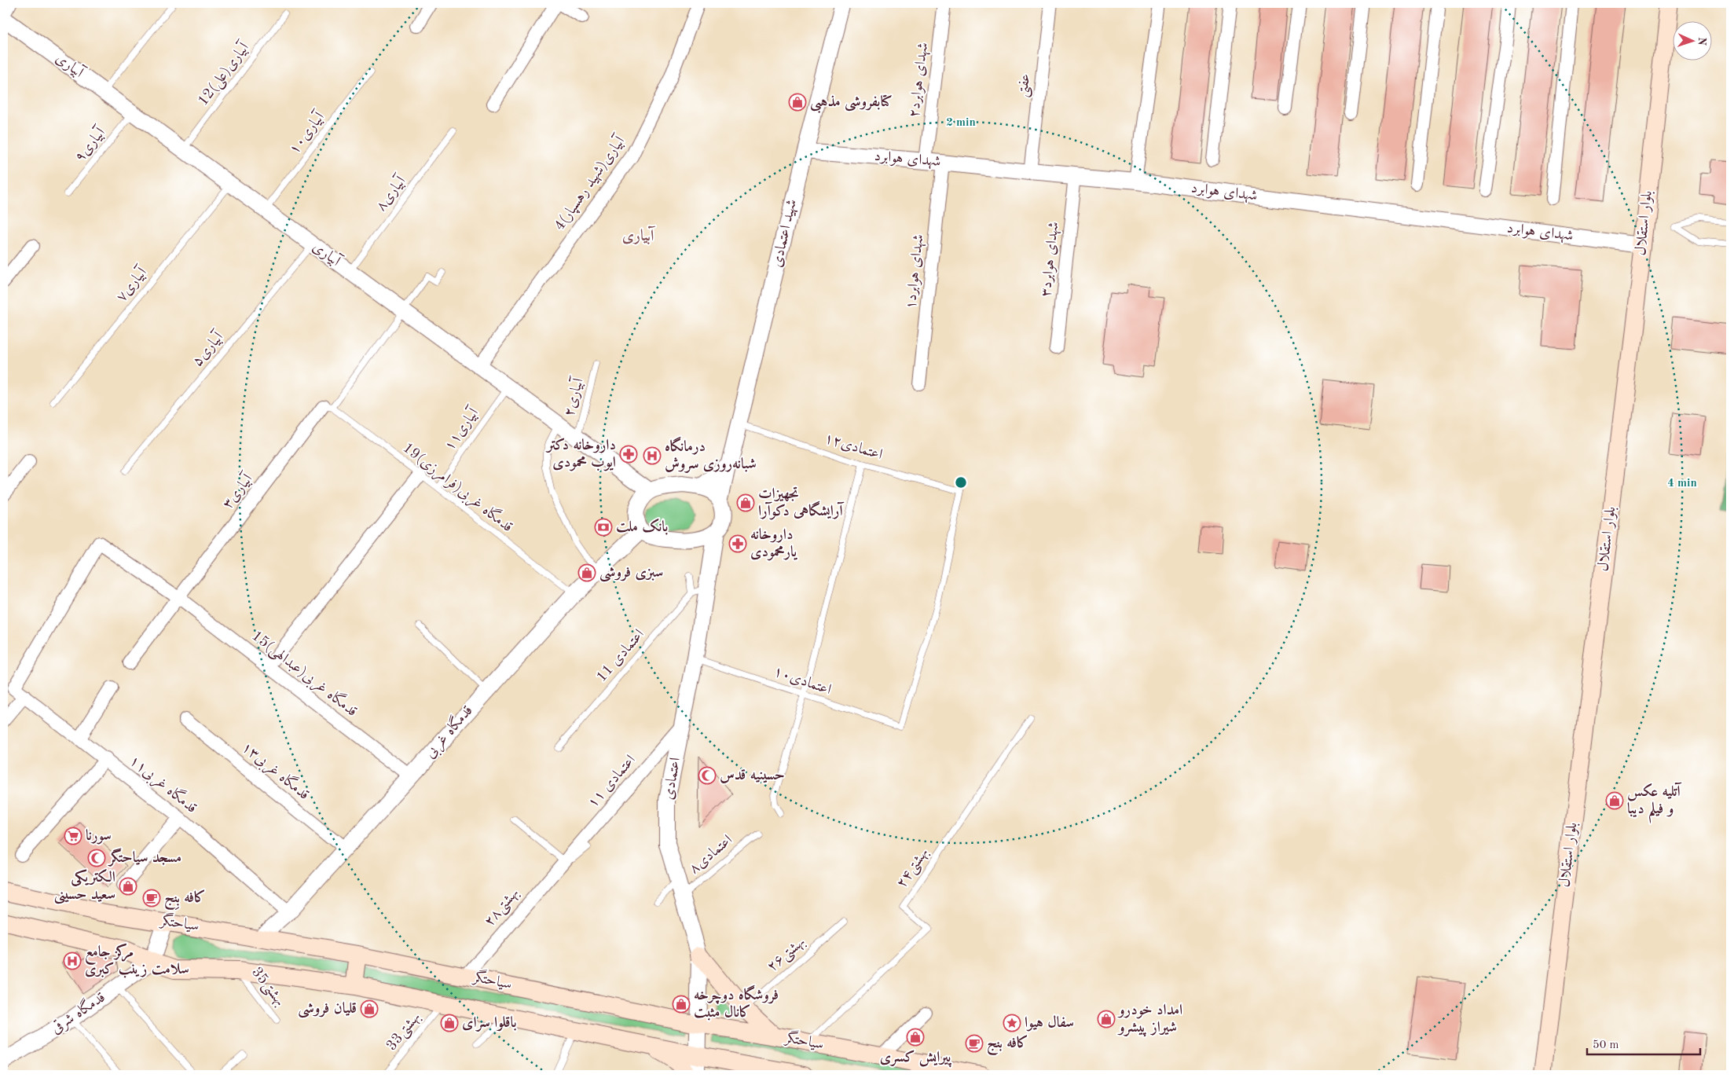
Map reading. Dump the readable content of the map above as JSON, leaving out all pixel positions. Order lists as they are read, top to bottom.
{
  "streets": {
    "main road": ["بلوار استقلال", "سیاحتگر"],
    "street": [
      "آبیاری",
      "شهدای هوابرد۲",
      "عفتی",
      "شهدای هوابرد",
      "4آبیاری(شهید رهسپار)",
      "شهید اعتمادی",
      "۳شهدای هوابرد",
      "شهدای هوابرد۱",
      "آبیاری۳",
      "15قدمگاه غربی(عبدالهی)",
      "قدمگاه غربی",
      "قدمگاه غربی۱۳",
      "اعتمادی",
      "۱۱ اعتمادی",
      "قدمگاه غربی۱۱",
      "۲۸بهشتی",
      "قدمگاه شرقی"
    ],
    "lane": [
      "12آبیاری(علی)",
      "آبیاری۱۰",
      "آبیاری۹",
      "آبیاری۸",
      "آبیاری۷",
      "آبیاری۵",
      "آبیاری۲",
      "آبیاری۱۱",
      "اعتمادی۱۲",
      "19قدمگاه غربی(فرامرزی)",
      "11 اعتمادی",
      "اعتمادی۱۰",
      "اعتمادی۸",
      "۲۴بهشتی",
      "۲۶بهشتی",
      "بهشتی35",
      "33بهشتی"
    ]
  },
  "crossings": [
    ["آبیاری", "12آبیاری(علی)"],
    ["آبیاری", "آبیاری۱۰"],
    ["آبیاری", "آبیاری۹"],
    ["آبیاری", "4آبیاری(شهید رهسپار)"],
    ["آبیاری", "آبیاری۸"],
    ["آبیاری", "شهید اعتمادی"],
    ["آبیاری", "آبیاری۷"],
    ["آبیاری", "آبیاری۵"],
    ["آبیاری", "آبیاری۲"],
    ["آبیاری", "آبیاری۱۱"],
    ["آبیاری", "آبیاری۳"],
    ["آبیاری", "قدمگاه غربی"],
    ["آبیاری", "اعتمادی"],
    ["شهدای هوابرد۲", "شهدای هوابرد"],
    ["عفتی", "شهدای هوابرد"],
    ["شهدای هوابرد", "بلوار استقلال"],
    ["شهدای هوابرد", "شهید اعتمادی"],
    ["شهدای هوابرد", "۳شهدای هوابرد"],
    ["شهدای هوابرد", "شهدای هوابرد۱"],
    ["شهید اعتمادی", "اعتمادی۱۲"],
    ["شهید اعتمادی", "قدمگاه غربی"],
    ["شهید اعتمادی", "اعتمادی"],
    ["آبیاری۱۱", "19قدمگاه غربی(فرامرزی)"],
    ["اعتمادی۱۲", "اعتمادی۱۰"],
    ["19قدمگاه غربی(فرامرزی)", "آبیاری۳"],
    ["19قدمگاه غربی(فرامرزی)", "قدمگاه غربی"],
    ["آبیاری۳", "15قدمگاه غربی(عبدالهی)"],
    ["11 اعتمادی", "اعتمادی"],
    ["15قدمگاه غربی(عبدالهی)", "قدمگاه غربی"],
    ["15قدمگاه غربی(عبدالهی)", "قدمگاه غربی۱۱"],
    ["اعتمادی۱۰", "اعتمادی"],
    ["قدمگاه غربی", "قدمگاه غربی۱۳"],
    ["قدمگاه غربی", "اعتمادی"],
    ["قدمگاه غربی", "قدمگاه غربی۱۱"],
    ["قدمگاه غربی", "سیاحتگر"],
    ["اعتمادی", "۱۱ اعتمادی"],
    ["اعتمادی", "اعتمادی۸"],
    ["اعتمادی", "سیاحتگر"],
    ["۱۱ اعتمادی", "۲۸بهشتی"],
    ["۲۴بهشتی", "سیاحتگر"],
    ["۲۸بهشتی", "سیاحتگر"],
    ["سیاحتگر", "بهشتی35"],
    ["سیاحتگر", "قدمگاه شرقی"],
    ["سیاحتگر", "33بهشتی"]
  ],
  "districts": ["آبیاری"],
  "places": {
    "shop": [
      "کتابفروشی مذهبی",
      "تجهیزات آرایشگاهی دکوآرا",
      "سبزی فروشی",
      "آتلیه عکس و فیلم دیبا",
      "الکتریکی سعید حسینی",
      "فروشگاه دوچرخه کانال مثبت",
      "قلیان فروشی",
      "امداد خودرو شیراز پیشرو",
      "باقلوا سرای",
      "پیرایش کسری"
    ],
    "pharmacy": ["داروخانه دکتر ایوب محمودی", "داروخانه یارمحمودی"],
    "hospital": ["درمانگاه شبانه‌روزی سروش", "مرکز جامع سلامت زینب کبری"],
    "bank": ["بانک ملت"],
    "mosque": ["حسینیه قدس", "مسجد سیاحتگر"],
    "supermarket": ["سورنا"],
    "cafe": ["کافه بِنج", "کافه بنج"],
    "place": ["سفال هیوا"]
  },
  "scale_bar": "50 m",
  "north": "right",
  "rings": ["2 min", "4 min"]
}
